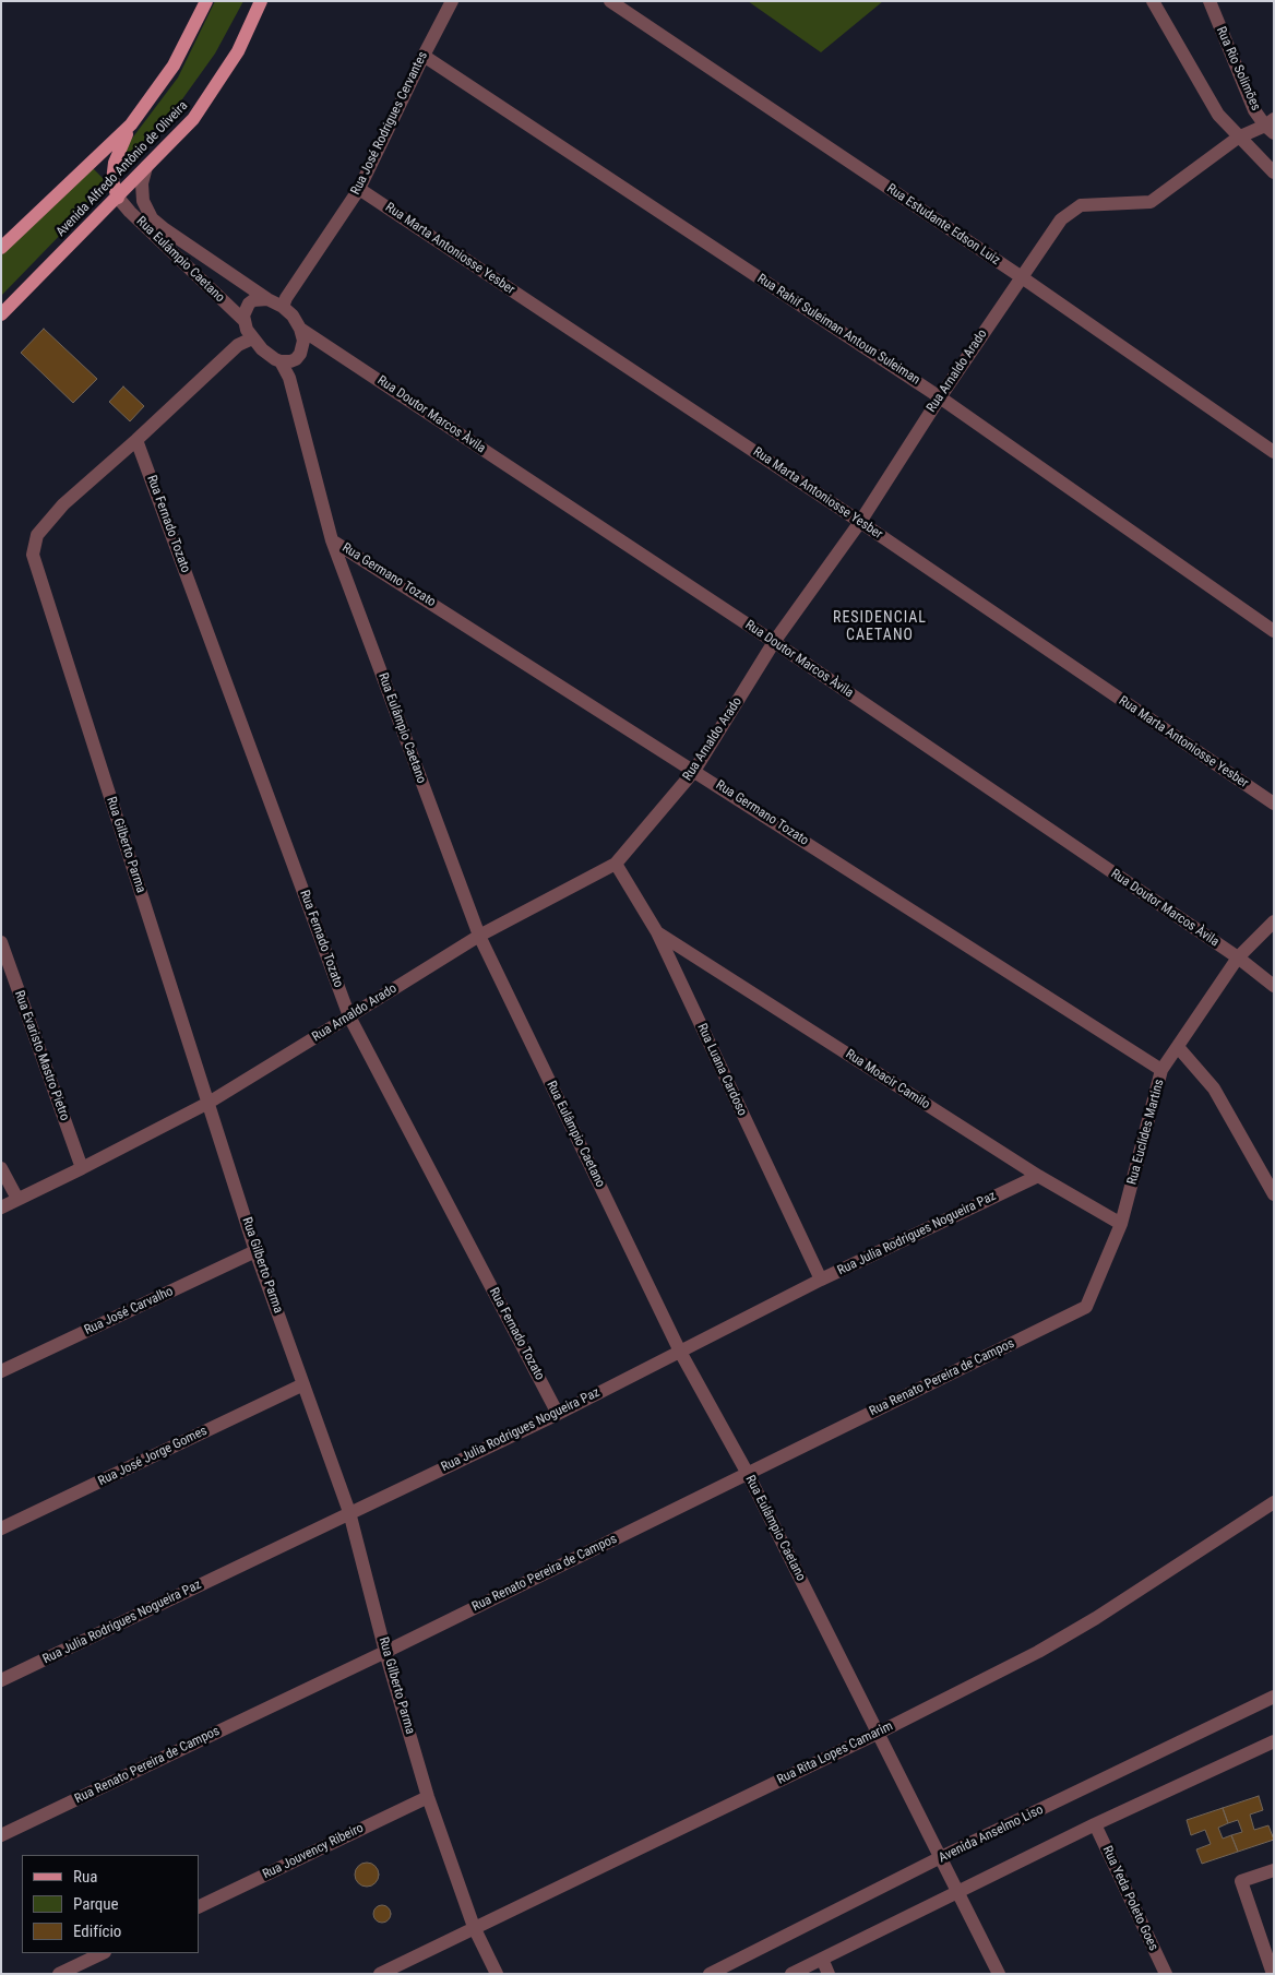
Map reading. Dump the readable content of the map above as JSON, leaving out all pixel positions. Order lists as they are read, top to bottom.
{
  "streets": {
    "main road": ["Avenida Alfredo Antônio de Oliveira"],
    "street": [
      "Rua Rio Solimões",
      "Rua José Rodrigues Cervantes",
      "Rua Estudante Edson Luiz",
      "Rua Marta Antoniosse Yesber",
      "Rua Eulâmpio Caetano",
      "Rua Rahif Suleiman Antoun Suleiman",
      "Rua Arnaldo Arado",
      "Rua Doutor Marcos Àvila",
      "Rua Fernado Tozato",
      "Rua Germano Tozato",
      "Rua Gilberto Parma",
      "Rua Evaristo Mastro Pietro",
      "Rua Luana Cardoso",
      "Rua Moacir Camilo",
      "Rua Euclides Martins",
      "Rua Julia Rodrigues Nogueira Paz",
      "Rua José Carvalho",
      "Rua Renato Pereira de Campos",
      "Rua José Jorge Gomes",
      "Rua Rita Lopes Camarim",
      "Avenida Anselmo Liso",
      "Rua Jouvency Ribeiro",
      "Rua Yeda Poleto Goes"
    ]
  },
  "crossings": [
    ["Rua Rio Solimões", "Rua Arnaldo Arado"],
    ["Rua José Rodrigues Cervantes", "Rua Marta Antoniosse Yesber"],
    ["Rua José Rodrigues Cervantes", "Rua Eulâmpio Caetano"],
    ["Rua José Rodrigues Cervantes", "Rua Rahif Suleiman Antoun Suleiman"],
    ["Rua José Rodrigues Cervantes", "Rua Doutor Marcos Àvila"],
    ["Avenida Alfredo Antônio de Oliveira", "Rua Eulâmpio Caetano"],
    ["Rua Estudante Edson Luiz", "Rua Arnaldo Arado"],
    ["Rua Marta Antoniosse Yesber", "Rua Arnaldo Arado"],
    ["Rua Eulâmpio Caetano", "Rua Arnaldo Arado"],
    ["Rua Eulâmpio Caetano", "Rua Doutor Marcos Àvila"],
    ["Rua Eulâmpio Caetano", "Rua Germano Tozato"],
    ["Rua Eulâmpio Caetano", "Rua Julia Rodrigues Nogueira Paz"],
    ["Rua Eulâmpio Caetano", "Rua Renato Pereira de Campos"],
    ["Rua Eulâmpio Caetano", "Rua Rita Lopes Camarim"],
    ["Rua Eulâmpio Caetano", "Avenida Anselmo Liso"],
    ["Rua Rahif Suleiman Antoun Suleiman", "Rua Arnaldo Arado"],
    ["Rua Arnaldo Arado", "Rua Doutor Marcos Àvila"],
    ["Rua Arnaldo Arado", "Rua Fernado Tozato"],
    ["Rua Arnaldo Arado", "Rua Germano Tozato"],
    ["Rua Arnaldo Arado", "Rua Gilberto Parma"],
    ["Rua Arnaldo Arado", "Rua Evaristo Mastro Pietro"],
    ["Rua Arnaldo Arado", "Rua Luana Cardoso"],
    ["Rua Doutor Marcos Àvila", "Rua Euclides Martins"],
    ["Rua Fernado Tozato", "Rua Gilberto Parma"],
    ["Rua Fernado Tozato", "Rua Julia Rodrigues Nogueira Paz"],
    ["Rua Germano Tozato", "Rua Euclides Martins"],
    ["Rua Gilberto Parma", "Rua Julia Rodrigues Nogueira Paz"],
    ["Rua Gilberto Parma", "Rua José Carvalho"],
    ["Rua Gilberto Parma", "Rua Renato Pereira de Campos"],
    ["Rua Gilberto Parma", "Rua José Jorge Gomes"],
    ["Rua Gilberto Parma", "Rua Rita Lopes Camarim"],
    ["Rua Gilberto Parma", "Rua Jouvency Ribeiro"],
    ["Rua Luana Cardoso", "Rua Moacir Camilo"],
    ["Rua Luana Cardoso", "Rua Julia Rodrigues Nogueira Paz"],
    ["Rua Moacir Camilo", "Rua Euclides Martins"],
    ["Rua Moacir Camilo", "Rua Julia Rodrigues Nogueira Paz"],
    ["Rua Euclides Martins", "Rua Renato Pereira de Campos"]
  ],
  "districts": ["RESIDENCIAL CAETANO"],
  "legend": ["Rua", "Parque", "Edifício"]
}
